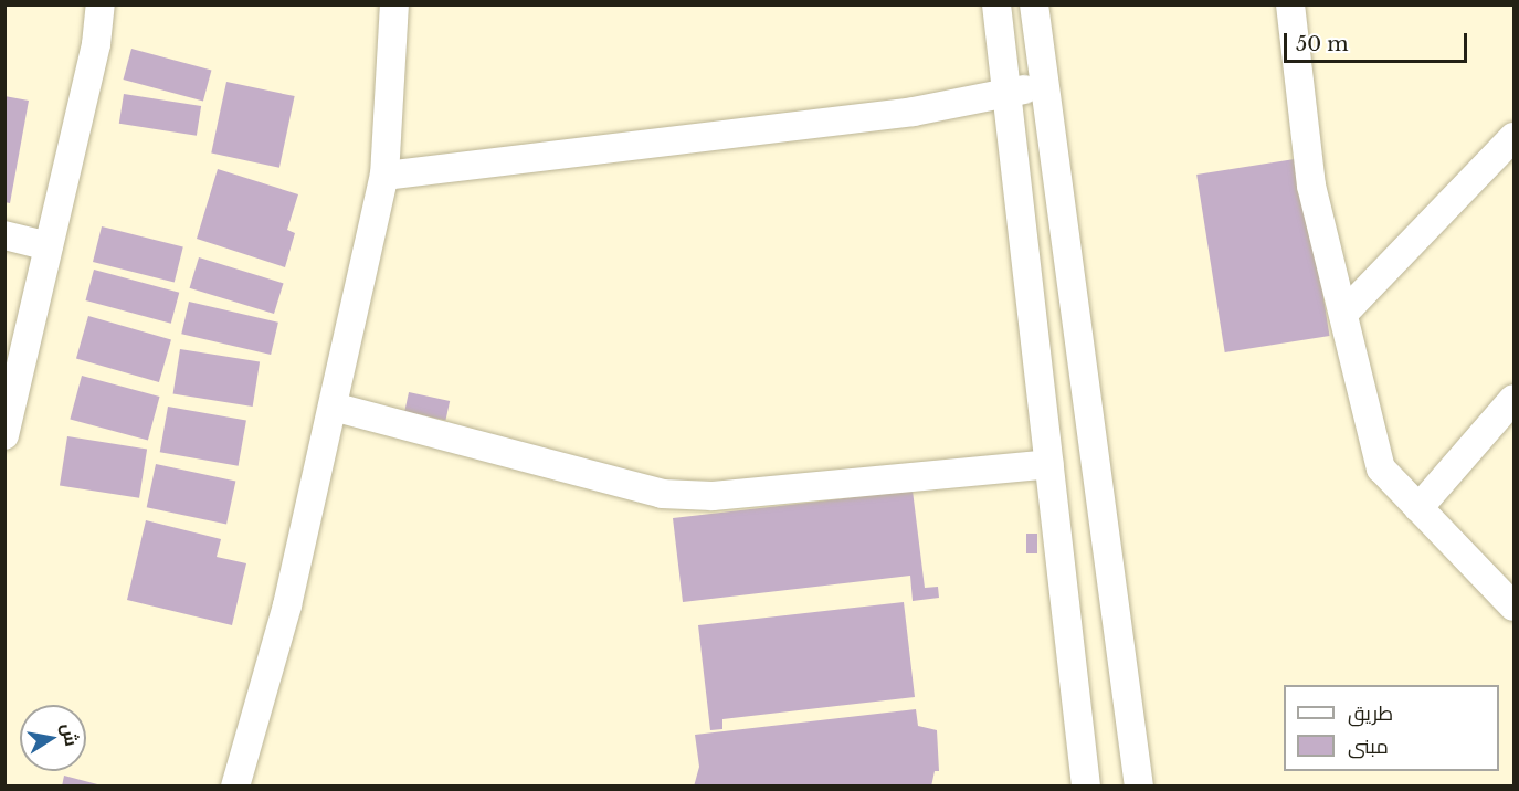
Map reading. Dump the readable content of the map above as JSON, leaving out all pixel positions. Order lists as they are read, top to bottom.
{
  "legend": ["طريق", "مبنى"],
  "scale_bar": "50 m",
  "north": "right"
}
